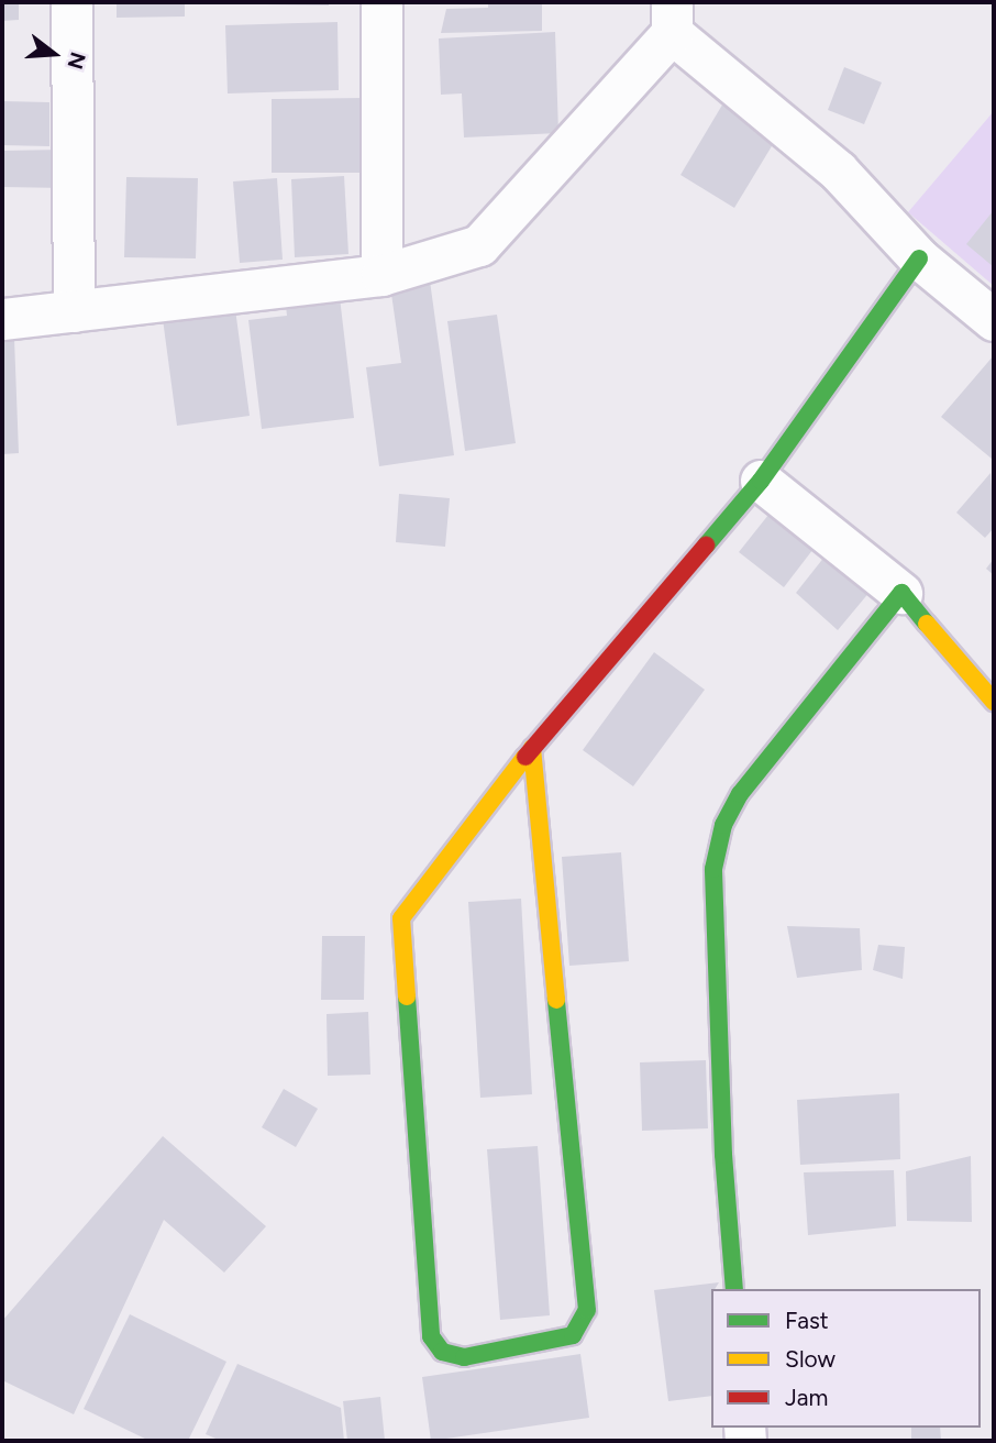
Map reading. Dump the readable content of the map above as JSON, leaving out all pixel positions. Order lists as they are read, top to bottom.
{
  "legend": ["Fast", "Slow", "Jam"],
  "north": "right"
}
